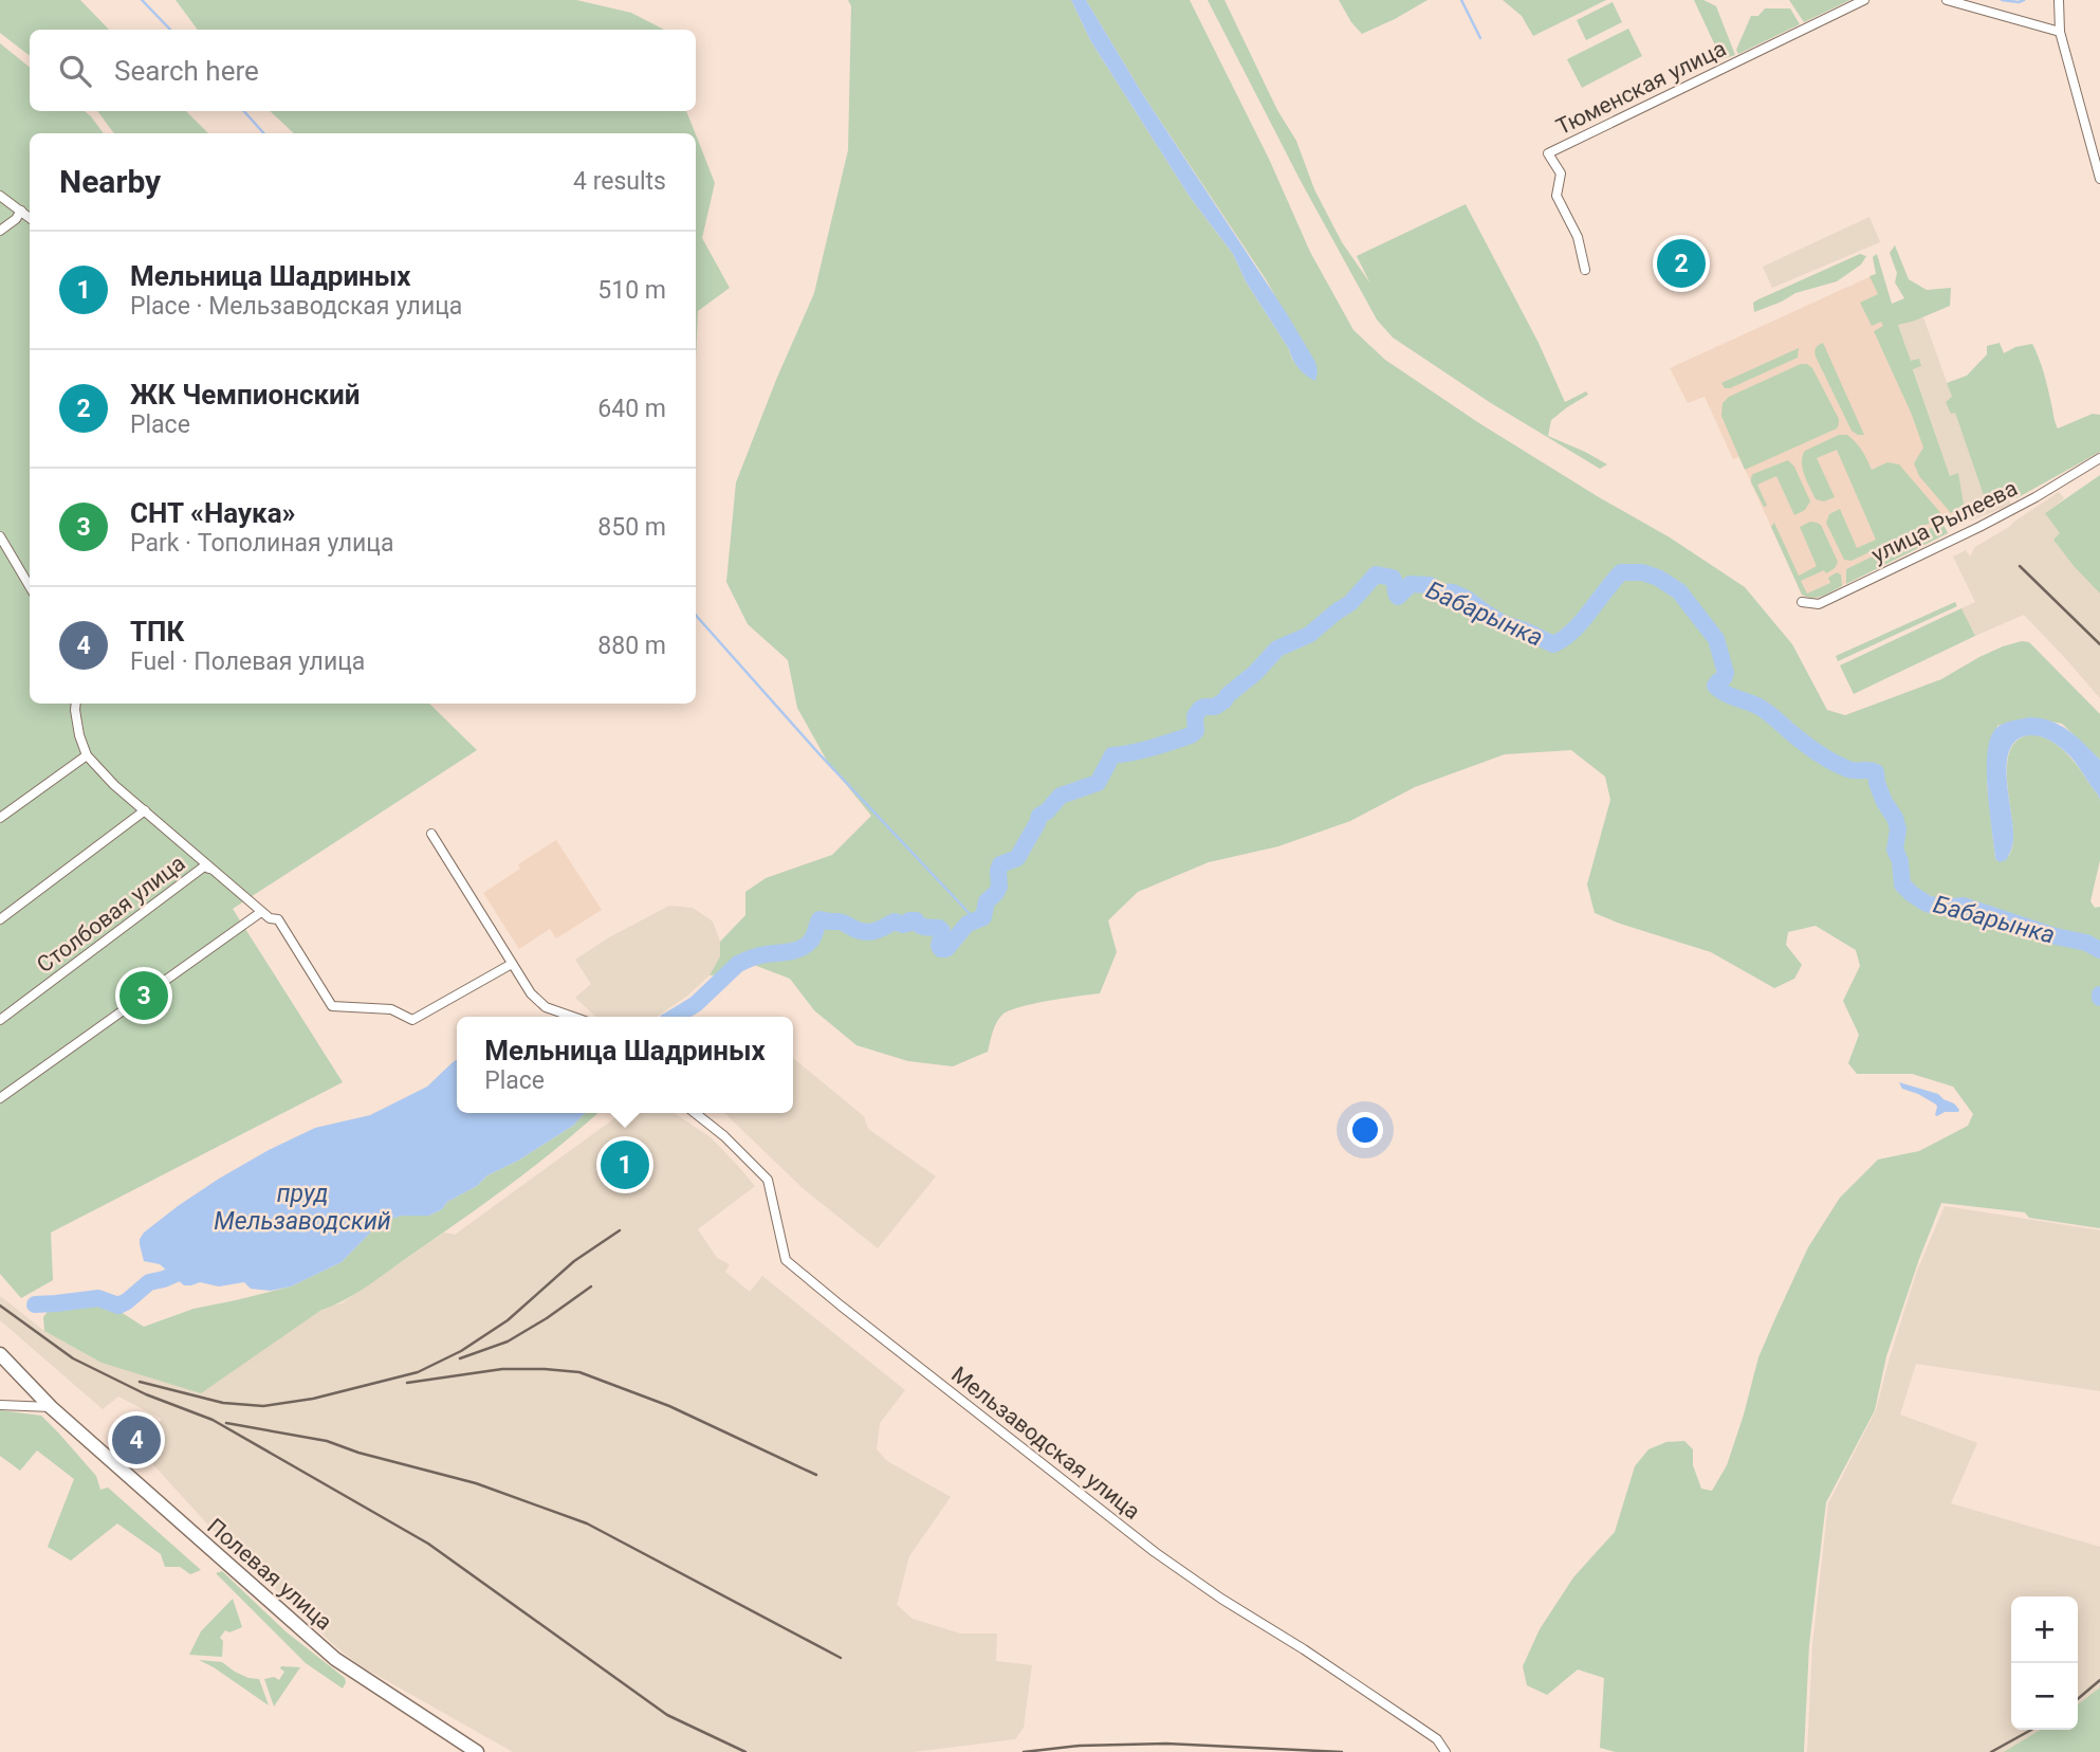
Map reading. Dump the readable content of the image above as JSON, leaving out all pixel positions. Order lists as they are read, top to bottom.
{
  "streets": {
    "street": [
      "Тюменская улица",
      "улица Рылеева",
      "Столбовая улица",
      "Мельзаводская улица",
      "Полевая улица"
    ]
  },
  "water": ["Бабарынка", "пруд Мельзаводский"],
  "page": {
    "search": "Search here",
    "heading": ["Nearby", "4 results"],
    "list": [
      {
        "mark": "1",
        "name": "Мельница Шадриных",
        "note": "Place · Мельзаводская улица",
        "value": "510 m"
      },
      {
        "mark": "2",
        "name": "ЖК Чемпионский",
        "note": "Place",
        "value": "640 m"
      },
      {
        "mark": "3",
        "name": "СНТ «Наука»",
        "note": "Park · Тополиная улица",
        "value": "850 m"
      },
      {
        "mark": "4",
        "name": "ТПК",
        "note": "Fuel · Полевая улица",
        "value": "880 m"
      }
    ],
    "pins": [
      "2",
      "3",
      "1",
      "4"
    ],
    "popup": ["Мельница Шадриных", "Place"],
    "map_buttons": ["+", "−"]
  }
}
